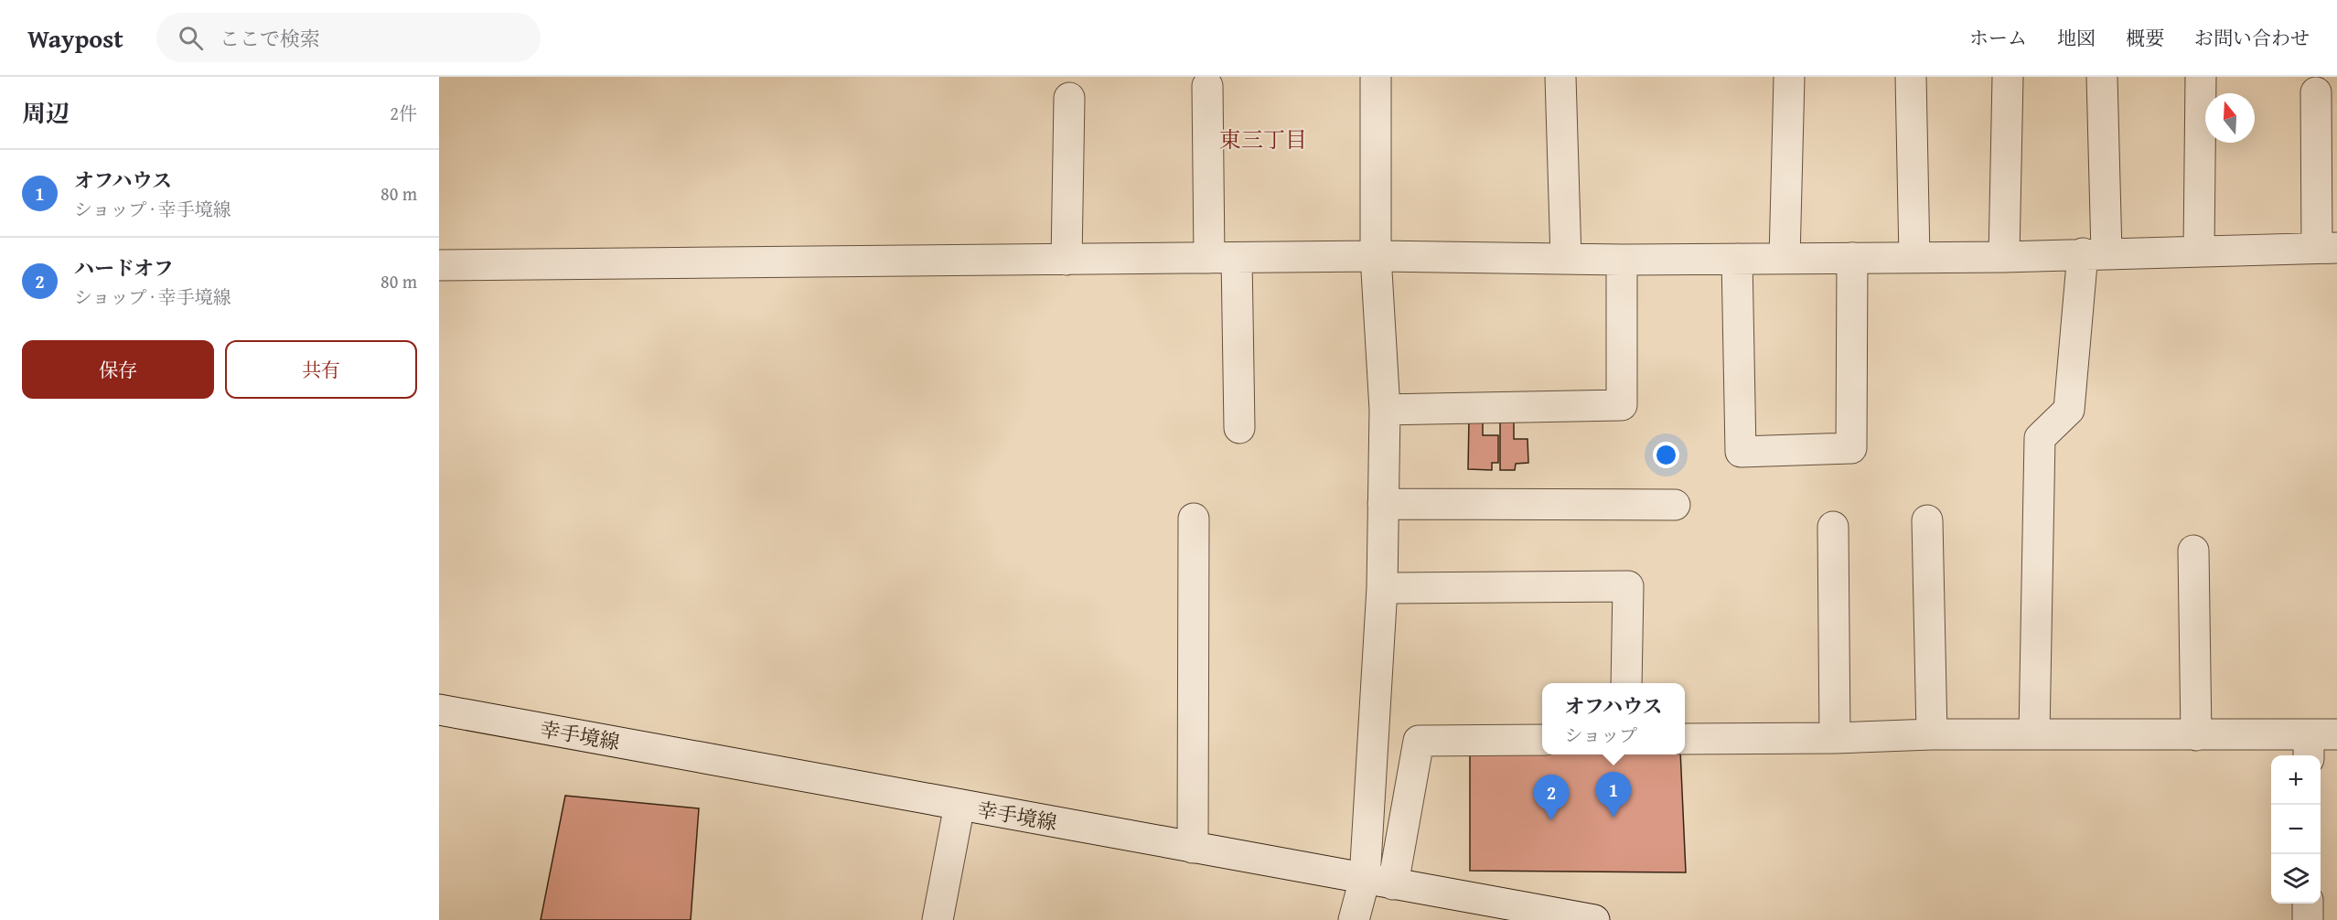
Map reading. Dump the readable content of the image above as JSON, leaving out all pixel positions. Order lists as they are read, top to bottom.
{
  "streets": {
    "street": ["幸手境線"]
  },
  "districts": ["東三丁目"],
  "north": "top",
  "page": {
    "header": "Waypost",
    "search": "ここで検索",
    "nav": [
      "ホーム",
      "地図",
      "概要",
      "お問い合わせ"
    ],
    "heading": ["周辺", "2件"],
    "list": [
      {
        "mark": "1",
        "name": "オフハウス",
        "note": "ショップ · 幸手境線",
        "value": "80 m"
      },
      {
        "mark": "2",
        "name": "ハードオフ",
        "note": "ショップ · 幸手境線",
        "value": "80 m"
      }
    ],
    "buttons": ["保存", "共有"],
    "popup": ["オフハウス", "ショップ"],
    "map_buttons": ["+", "−"],
    "pins": ["1", "2"]
  }
}
